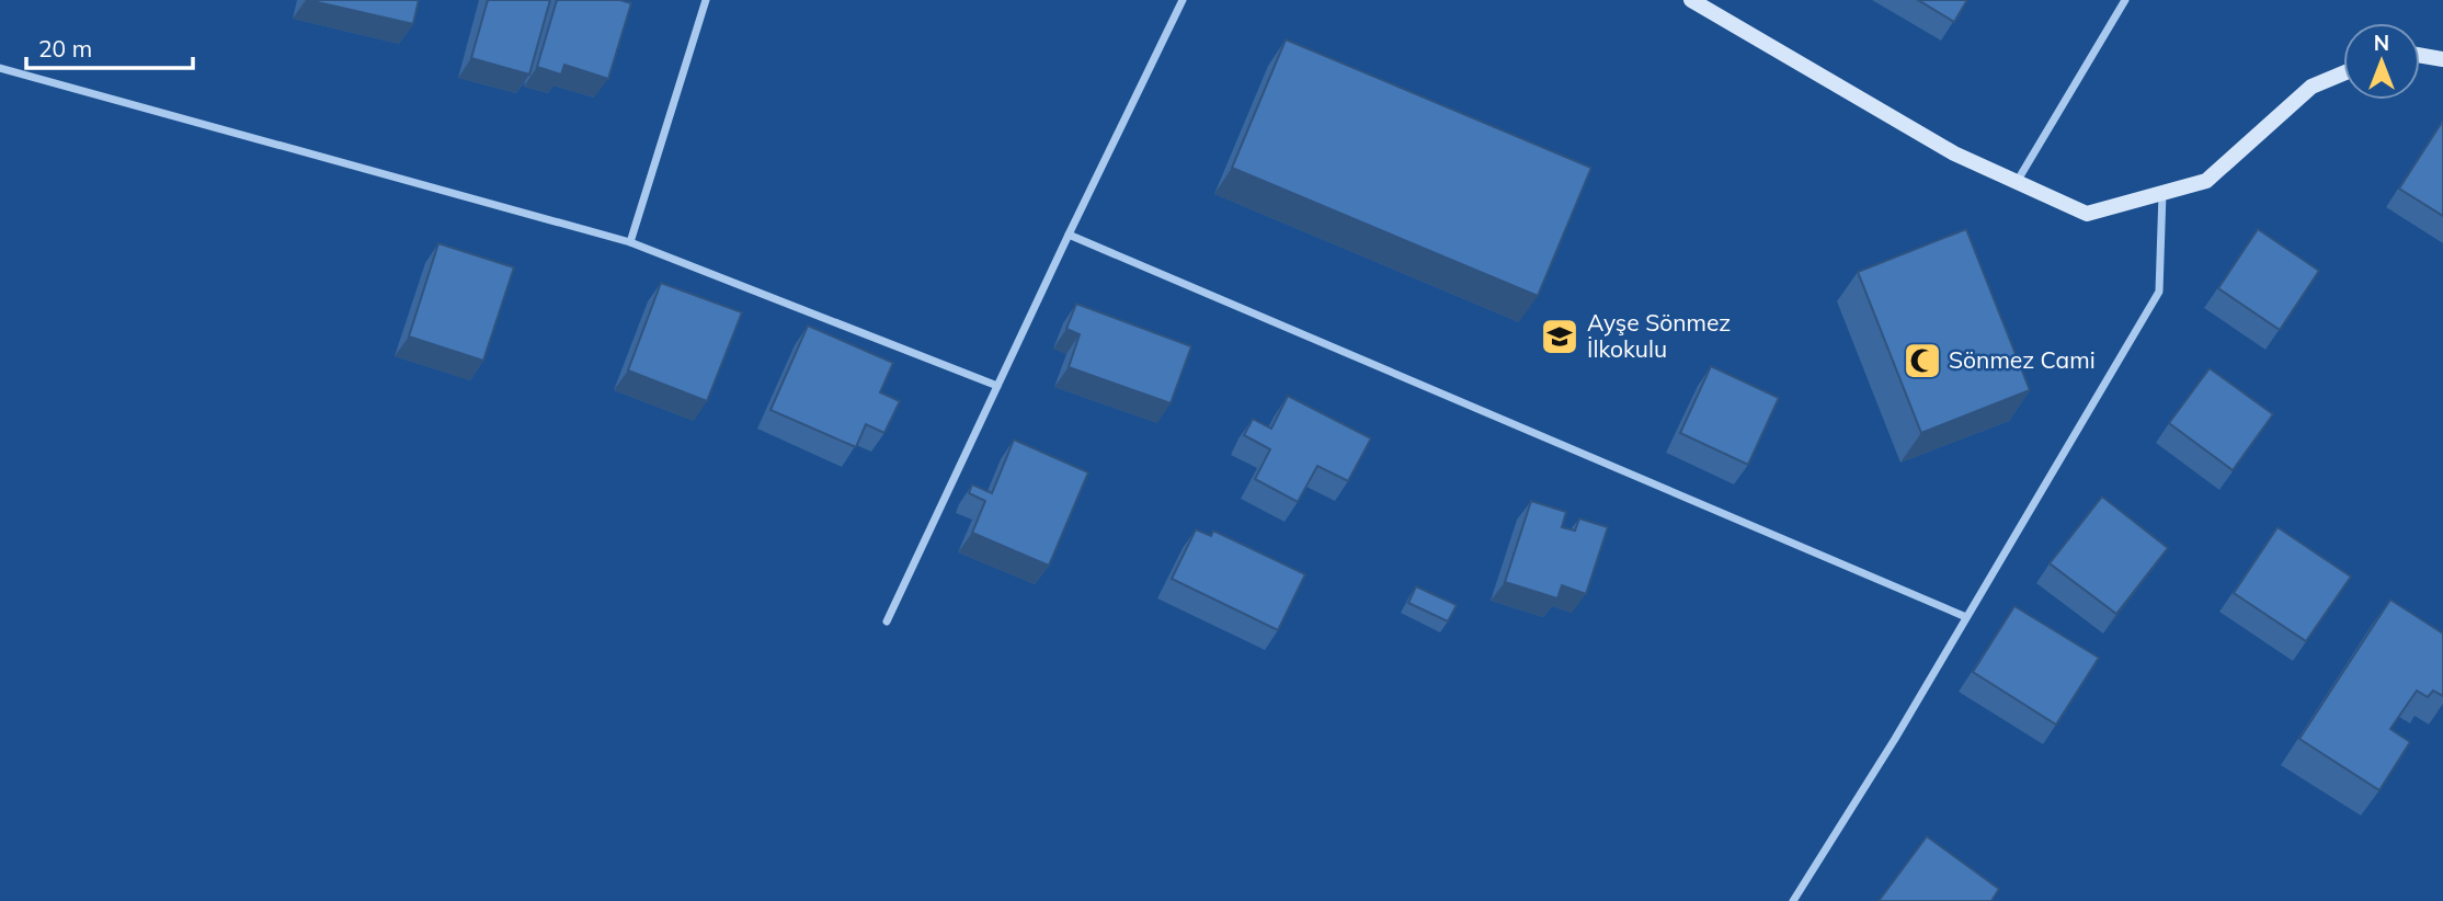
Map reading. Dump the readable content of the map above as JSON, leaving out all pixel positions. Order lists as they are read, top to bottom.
{
  "places": {
    "school or university": ["Ayşe Sönmez İlkokulu"],
    "mosque": ["Sönmez Cami"]
  },
  "scale_bar": "20 m",
  "north": "top"
}
